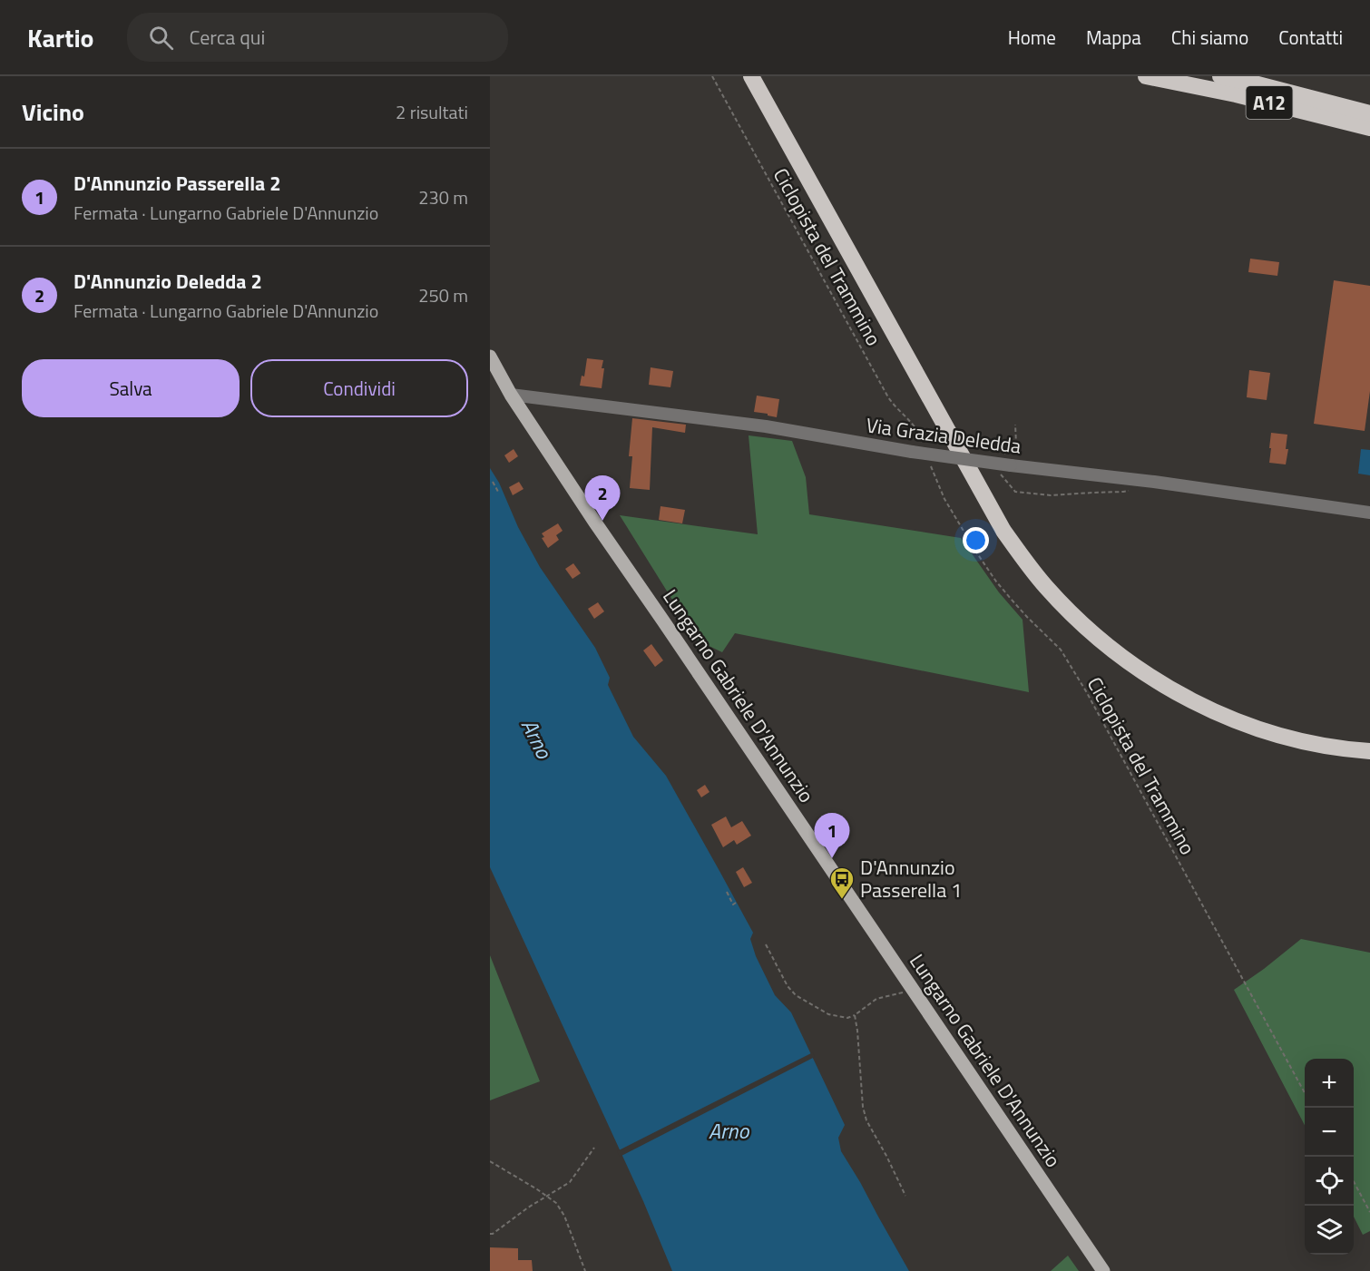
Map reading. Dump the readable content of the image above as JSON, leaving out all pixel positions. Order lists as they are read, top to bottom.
{
  "streets": {
    "highway": ["A12"],
    "main road": ["Lungarno Gabriele D'Annunzio"],
    "street": ["Via Grazia Deledda"],
    "path": ["Ciclopista del Trammino"]
  },
  "crossings": [
    ["Ciclopista del Trammino", "Via Grazia Deledda"],
    ["Via Grazia Deledda", "Lungarno Gabriele D'Annunzio"]
  ],
  "water": ["Arno"],
  "places": {
    "bus stop": ["D'Annunzio Passerella 1"]
  },
  "page": {
    "header": "Kartio",
    "search": "Cerca qui",
    "nav": [
      "Home",
      "Mappa",
      "Chi siamo",
      "Contatti"
    ],
    "heading": ["Vicino", "2 risultati"],
    "list": [
      {
        "mark": "1",
        "name": "D'Annunzio Passerella 2",
        "note": "Fermata · Lungarno Gabriele D'Annunzio",
        "value": "230 m"
      },
      {
        "mark": "2",
        "name": "D'Annunzio Deledda 2",
        "note": "Fermata · Lungarno Gabriele D'Annunzio",
        "value": "250 m"
      }
    ],
    "buttons": ["Salva", "Condividi"],
    "pins": ["2", "1"],
    "map_buttons": ["+", "−"]
  }
}
